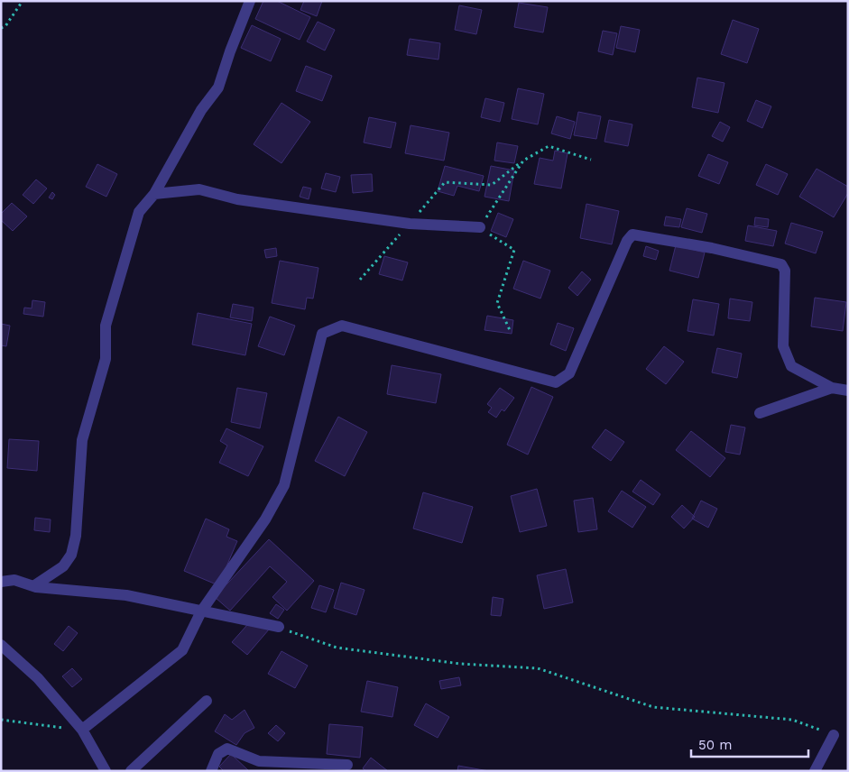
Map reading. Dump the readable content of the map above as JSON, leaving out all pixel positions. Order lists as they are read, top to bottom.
{
  "scale_bar": "50 m"
}
